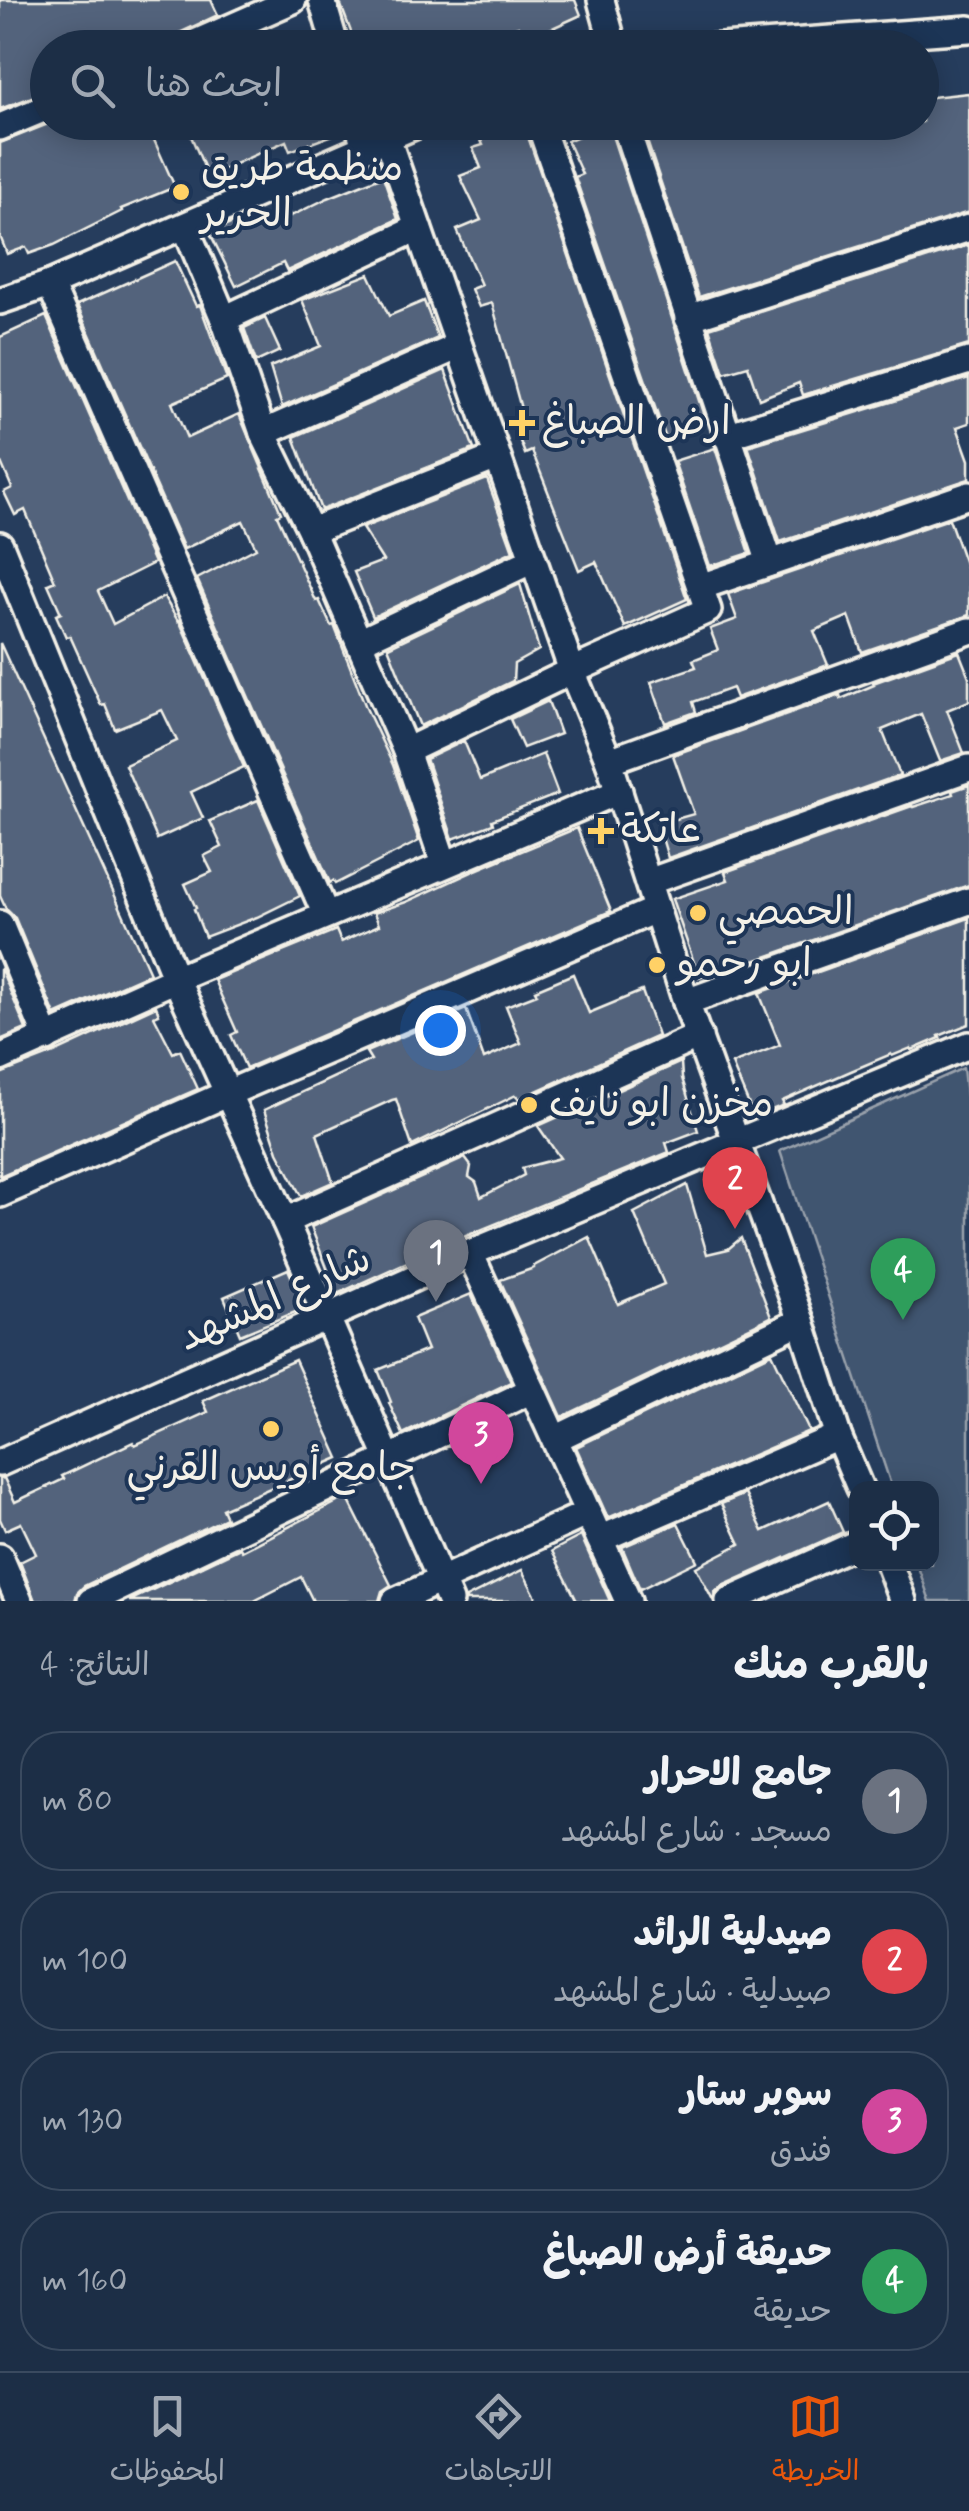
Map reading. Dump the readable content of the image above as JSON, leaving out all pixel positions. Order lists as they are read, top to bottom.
{
  "streets": {
    "street": ["شارع المشهد"]
  },
  "places": {
    "other": [
      "منظمة طريق الحرير",
      "الحمصي",
      "ابو رحمو",
      "مخزن ابو نايف",
      "جامع أويس القرني"
    ],
    "health": ["ارض الصباغ", "عاتكة"]
  },
  "page": {
    "search": "ابحث هنا",
    "pins": [
      "2",
      "1",
      "4",
      "3"
    ],
    "heading": ["بالقرب منك", "النتائج: 4"],
    "list": [
      {
        "mark": "1",
        "name": "جامع الاحرار",
        "note": "مسجد · شارع المشهد",
        "value": "80 m"
      },
      {
        "mark": "2",
        "name": "صيدلية الرائد",
        "note": "صيدلية · شارع المشهد",
        "value": "100 m"
      },
      {
        "mark": "3",
        "name": "سوبر ستار",
        "note": "فندق",
        "value": "130 m"
      },
      {
        "mark": "4",
        "name": "حديقة أرض الصباغ",
        "note": "حديقة",
        "value": "160 m"
      }
    ],
    "nav": ["الخريطة", "الاتجاهات", "المحفوظات"]
  }
}
